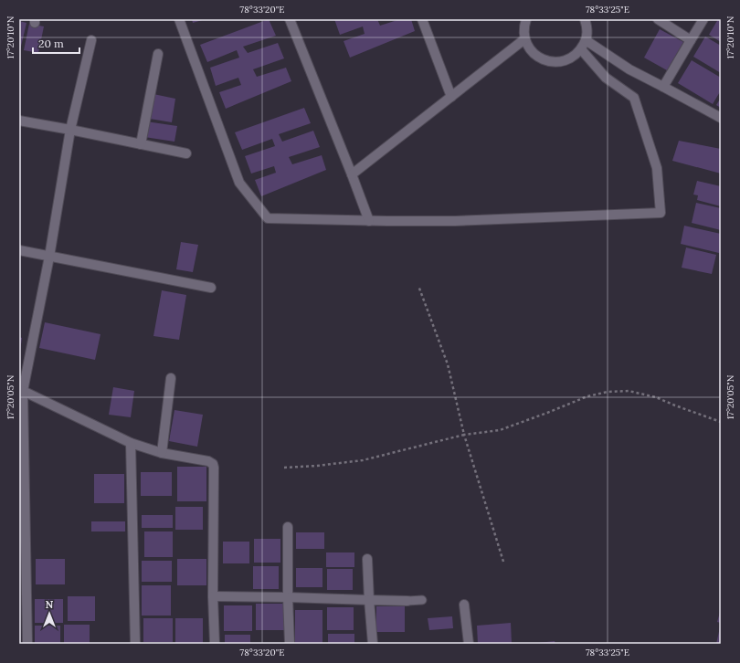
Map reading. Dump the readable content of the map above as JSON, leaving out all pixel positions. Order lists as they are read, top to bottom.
{
  "scale_bar": "20 m",
  "north": "top",
  "coordinates": [
    "78°33'20\"E",
    "78°33'25\"E",
    "17°20'10\"N",
    "17°20'05\"N"
  ]
}
